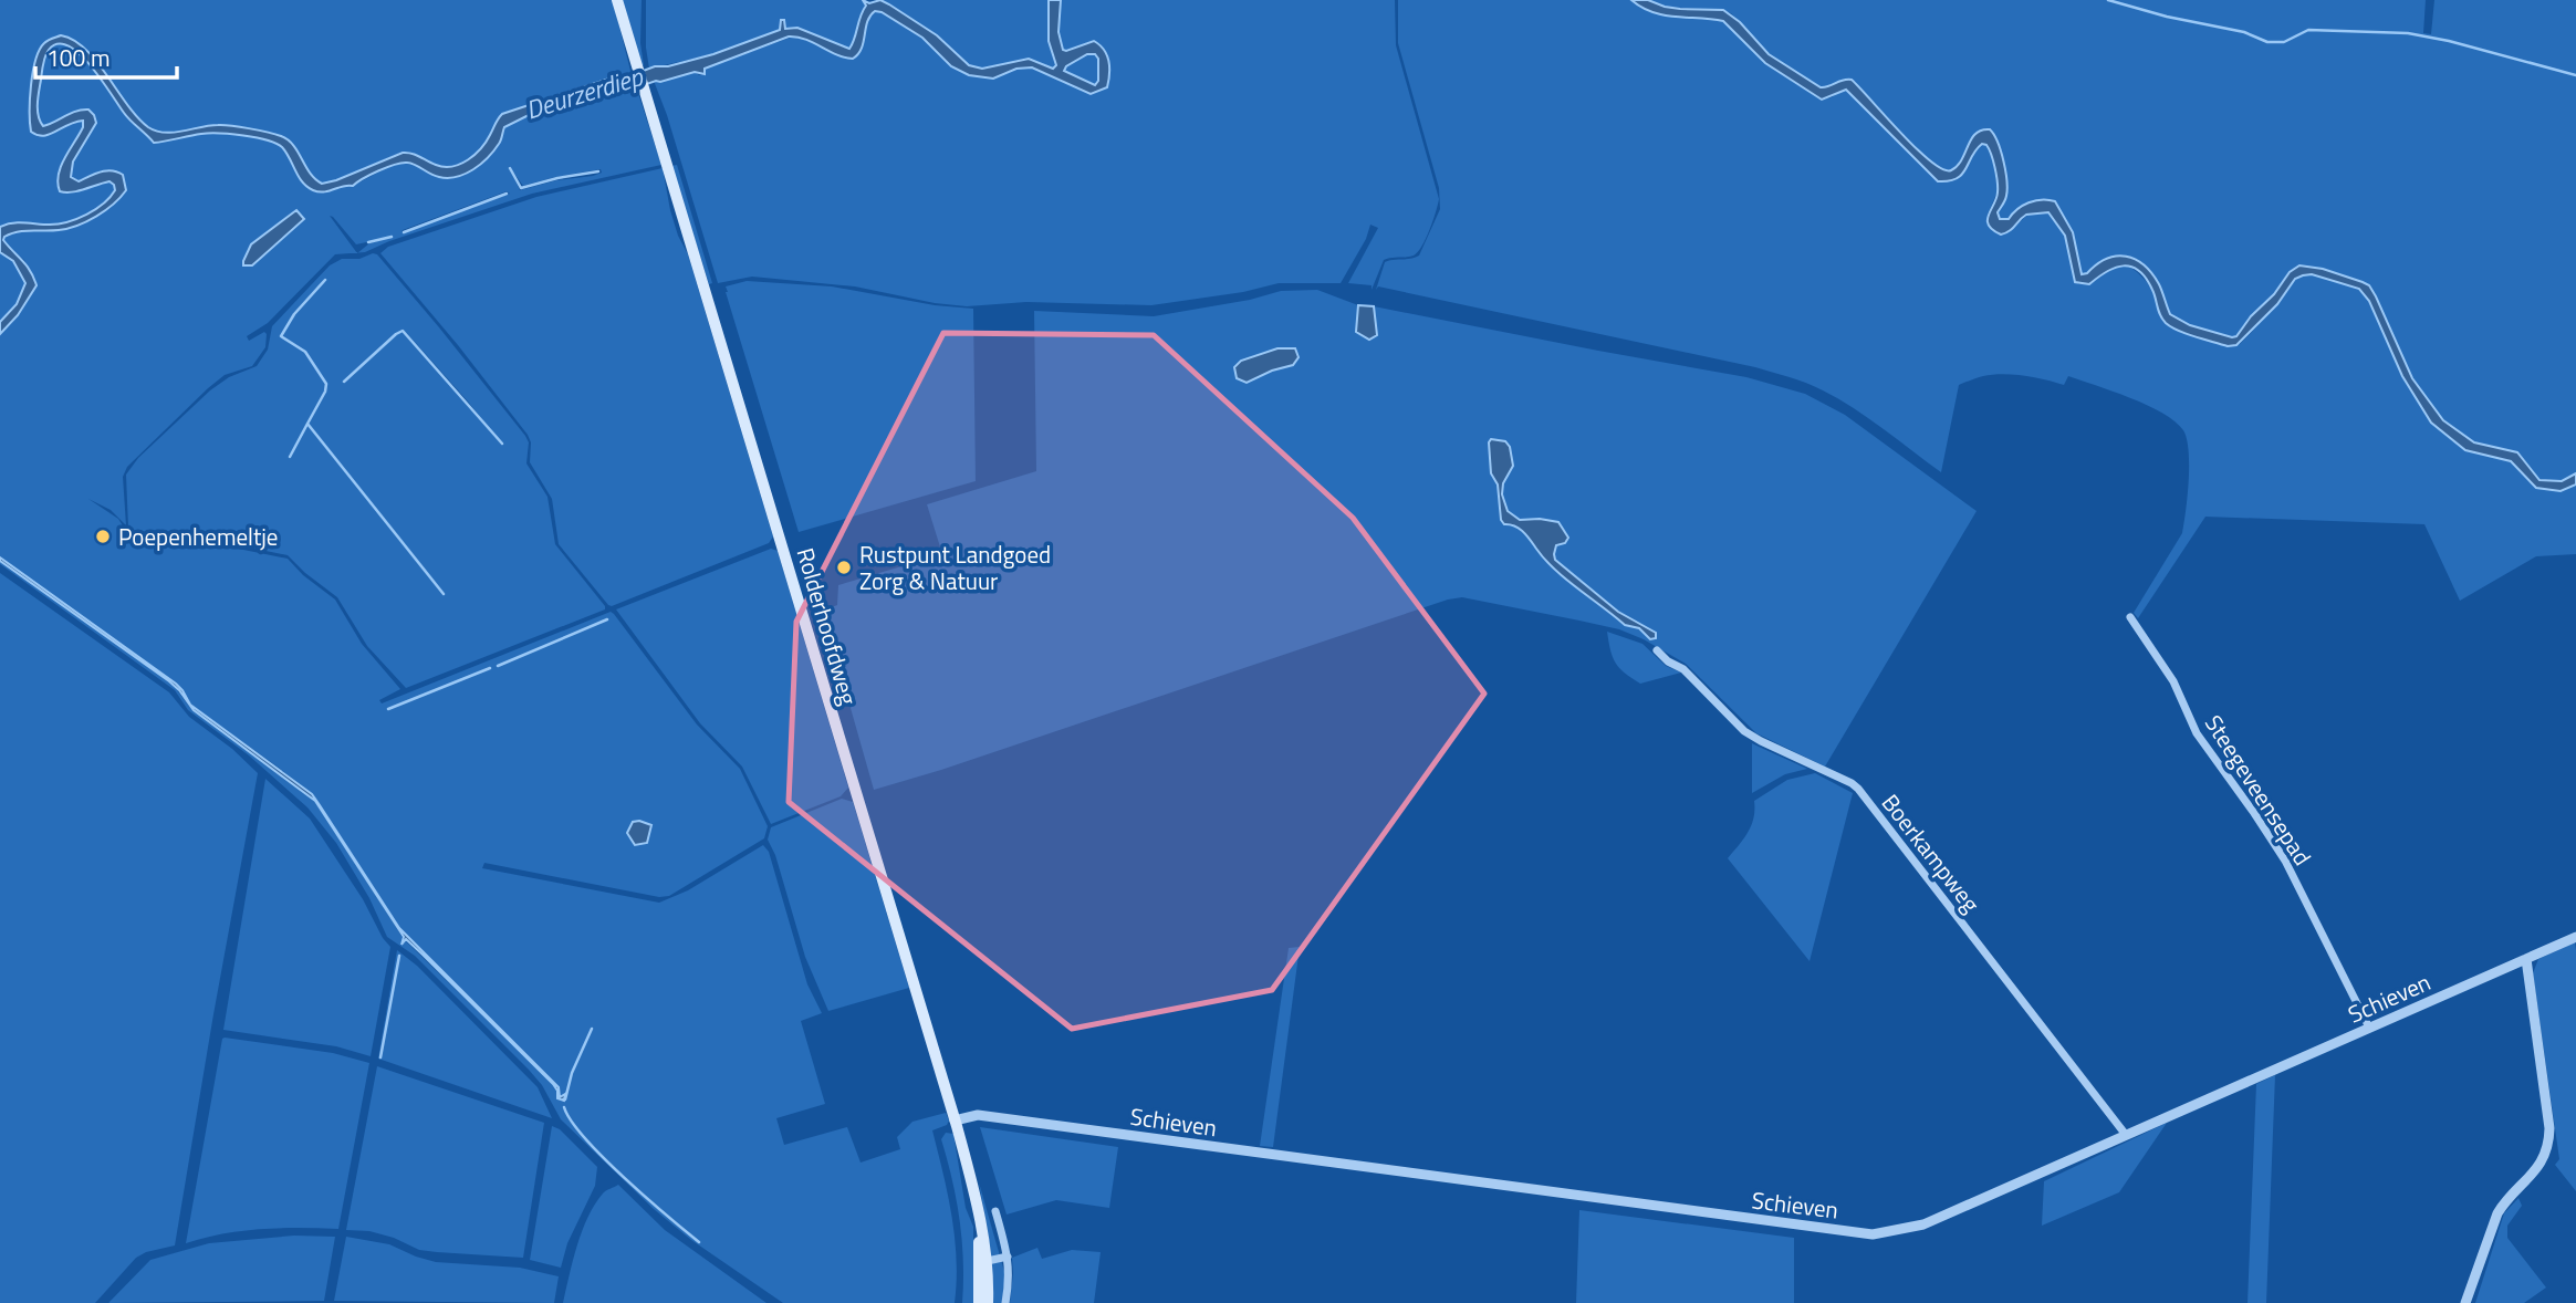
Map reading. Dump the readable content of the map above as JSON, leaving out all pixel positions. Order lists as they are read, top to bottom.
{
  "streets": {
    "main road": ["Rolderhoofdweg"],
    "street": ["Steegeveensepad", "Boerkampweg", "Schieven"]
  },
  "crossings": [
    ["Rolderhoofdweg", "Schieven"],
    ["Steegeveensepad", "Schieven"],
    ["Boerkampweg", "Schieven"]
  ],
  "water": ["Deurzerdiep"],
  "places": ["Poepenhemeltje", "Rustpunt Landgoed Zorg & Natuur"],
  "scale_bar": "100 m"
}
